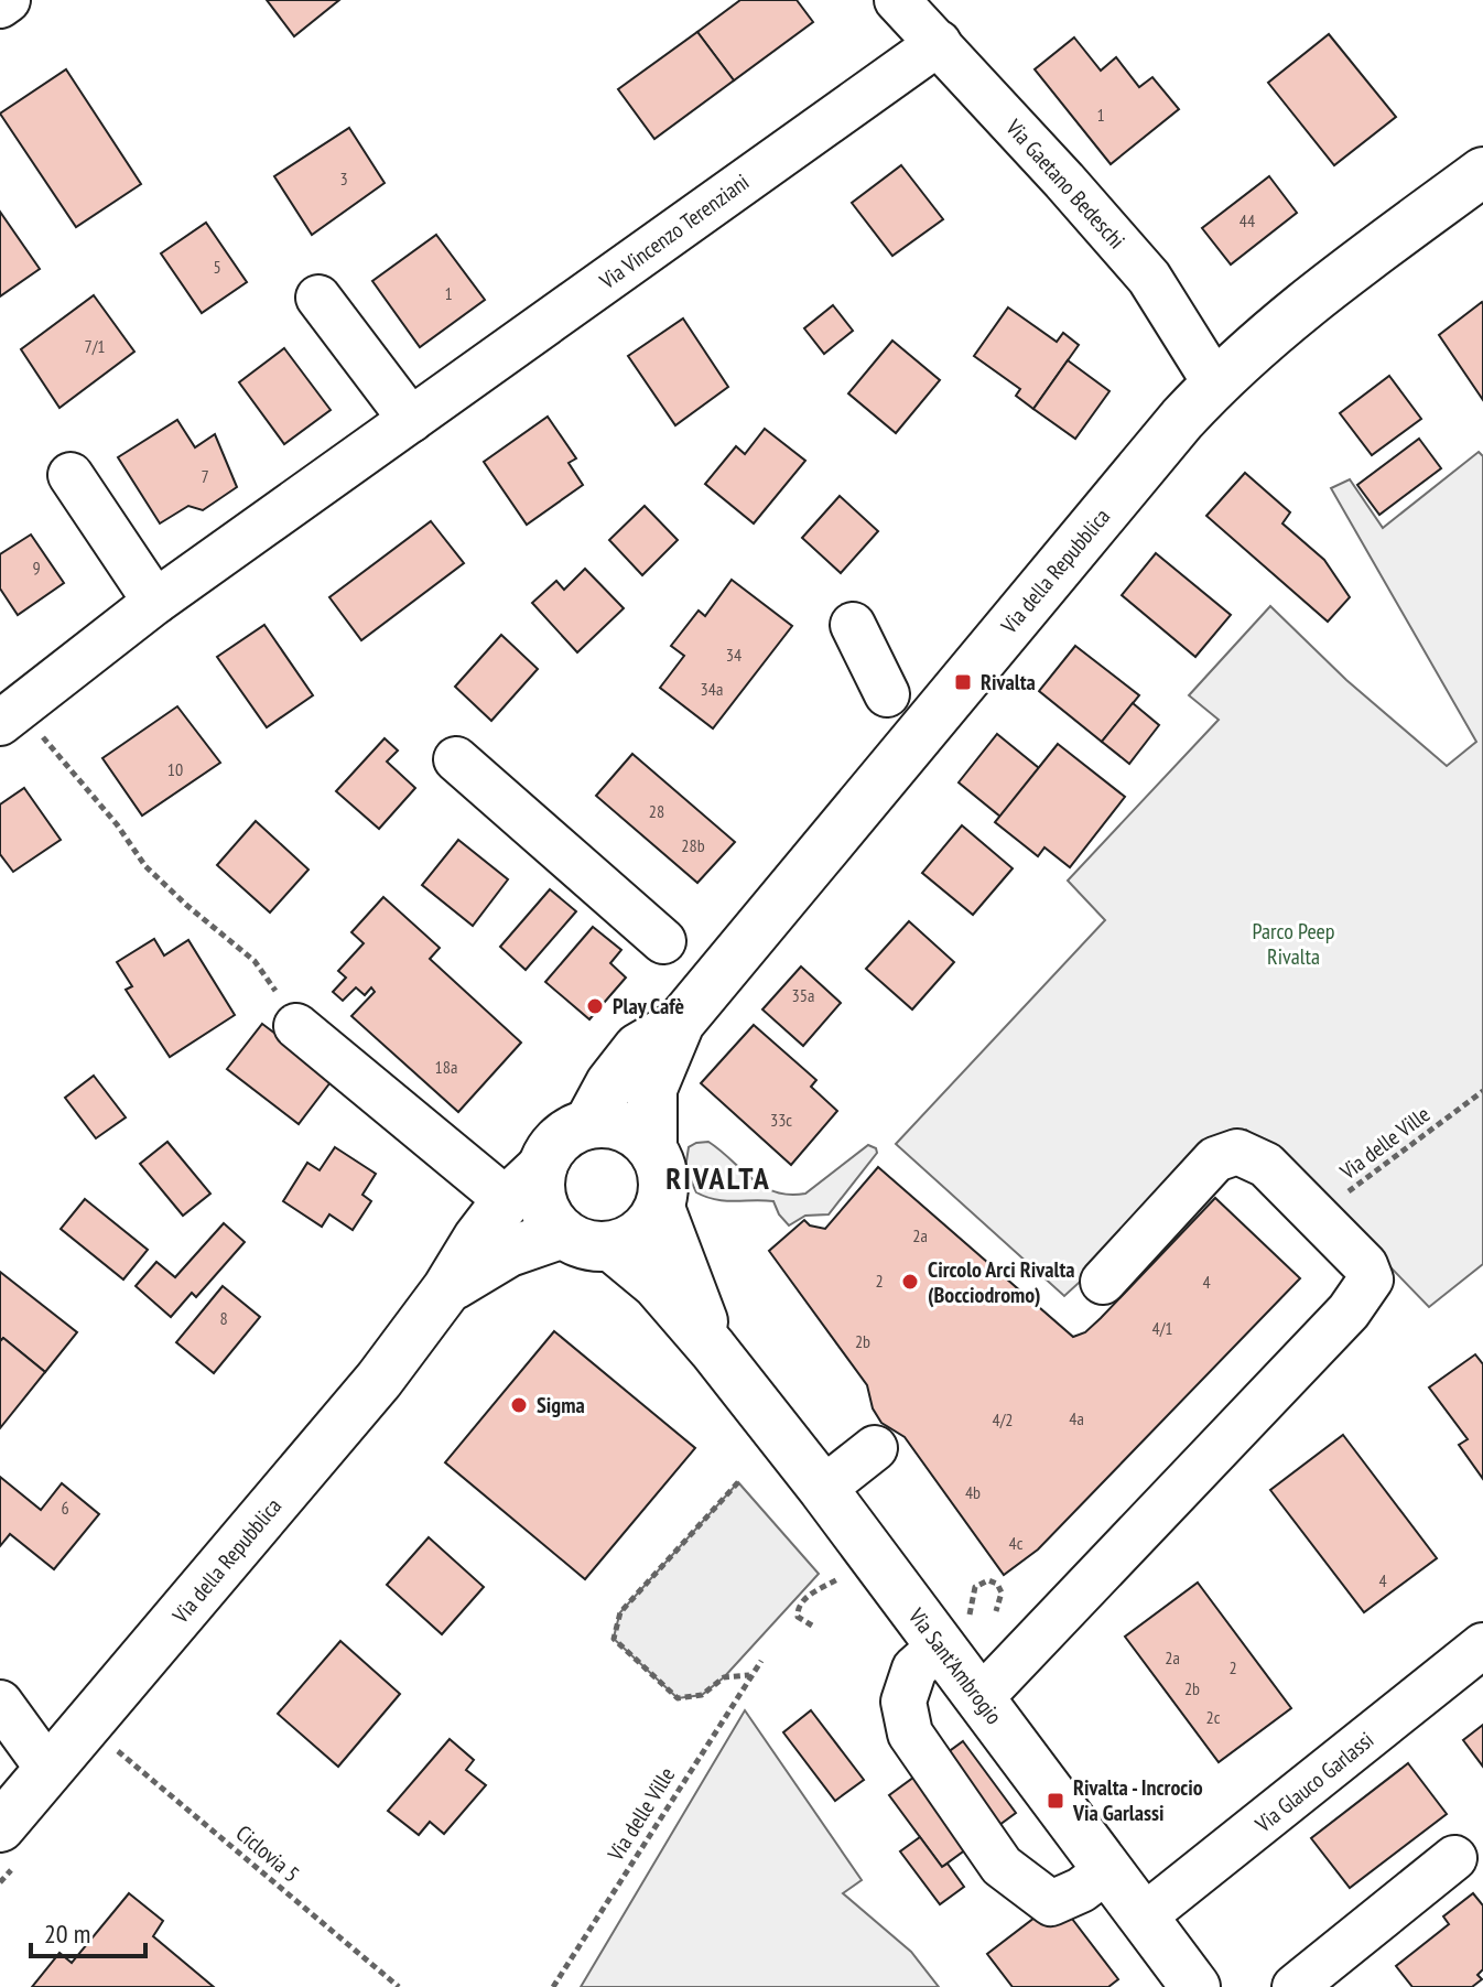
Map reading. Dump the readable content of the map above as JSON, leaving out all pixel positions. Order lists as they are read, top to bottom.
{
  "streets": {
    "main road": ["Via della Repubblica", "Via Sant'Ambrogio"],
    "street": ["Via Gaetano Bedeschi", "Via Vincenzo Terenziani", "Via Glauco Garlassi"],
    "path": ["Via delle Ville", "Ciclovia 5"]
  },
  "crossings": [
    ["Via Gaetano Bedeschi", "Via Vincenzo Terenziani"],
    ["Via Gaetano Bedeschi", "Via della Repubblica"],
    ["Via della Repubblica", "Via Sant'Ambrogio"],
    ["Via Sant'Ambrogio", "Via Glauco Garlassi"]
  ],
  "districts": ["RIVALTA"],
  "parks": ["Parco Peep Rivalta"],
  "places": {
    "transit": ["Rivalta", "Rivalta - Incrocio Via Garlassi"],
    "other": ["Play Cafè", "Circolo Arci Rivalta (Bocciodromo)", "Sigma"]
  },
  "house_numbers": [
    "1",
    "3",
    "44",
    "5",
    "1",
    "7/1",
    "7",
    "9",
    "34",
    "34a",
    "10",
    "28",
    "28b",
    "35a",
    "18a",
    "33c",
    "2a",
    "2",
    "4",
    "8",
    "4/1",
    "2b",
    "4a",
    "4/2",
    "4b",
    "6",
    "4c",
    "4",
    "2a",
    "2",
    "2b",
    "2c"
  ],
  "scale_bar": "20 m"
}
